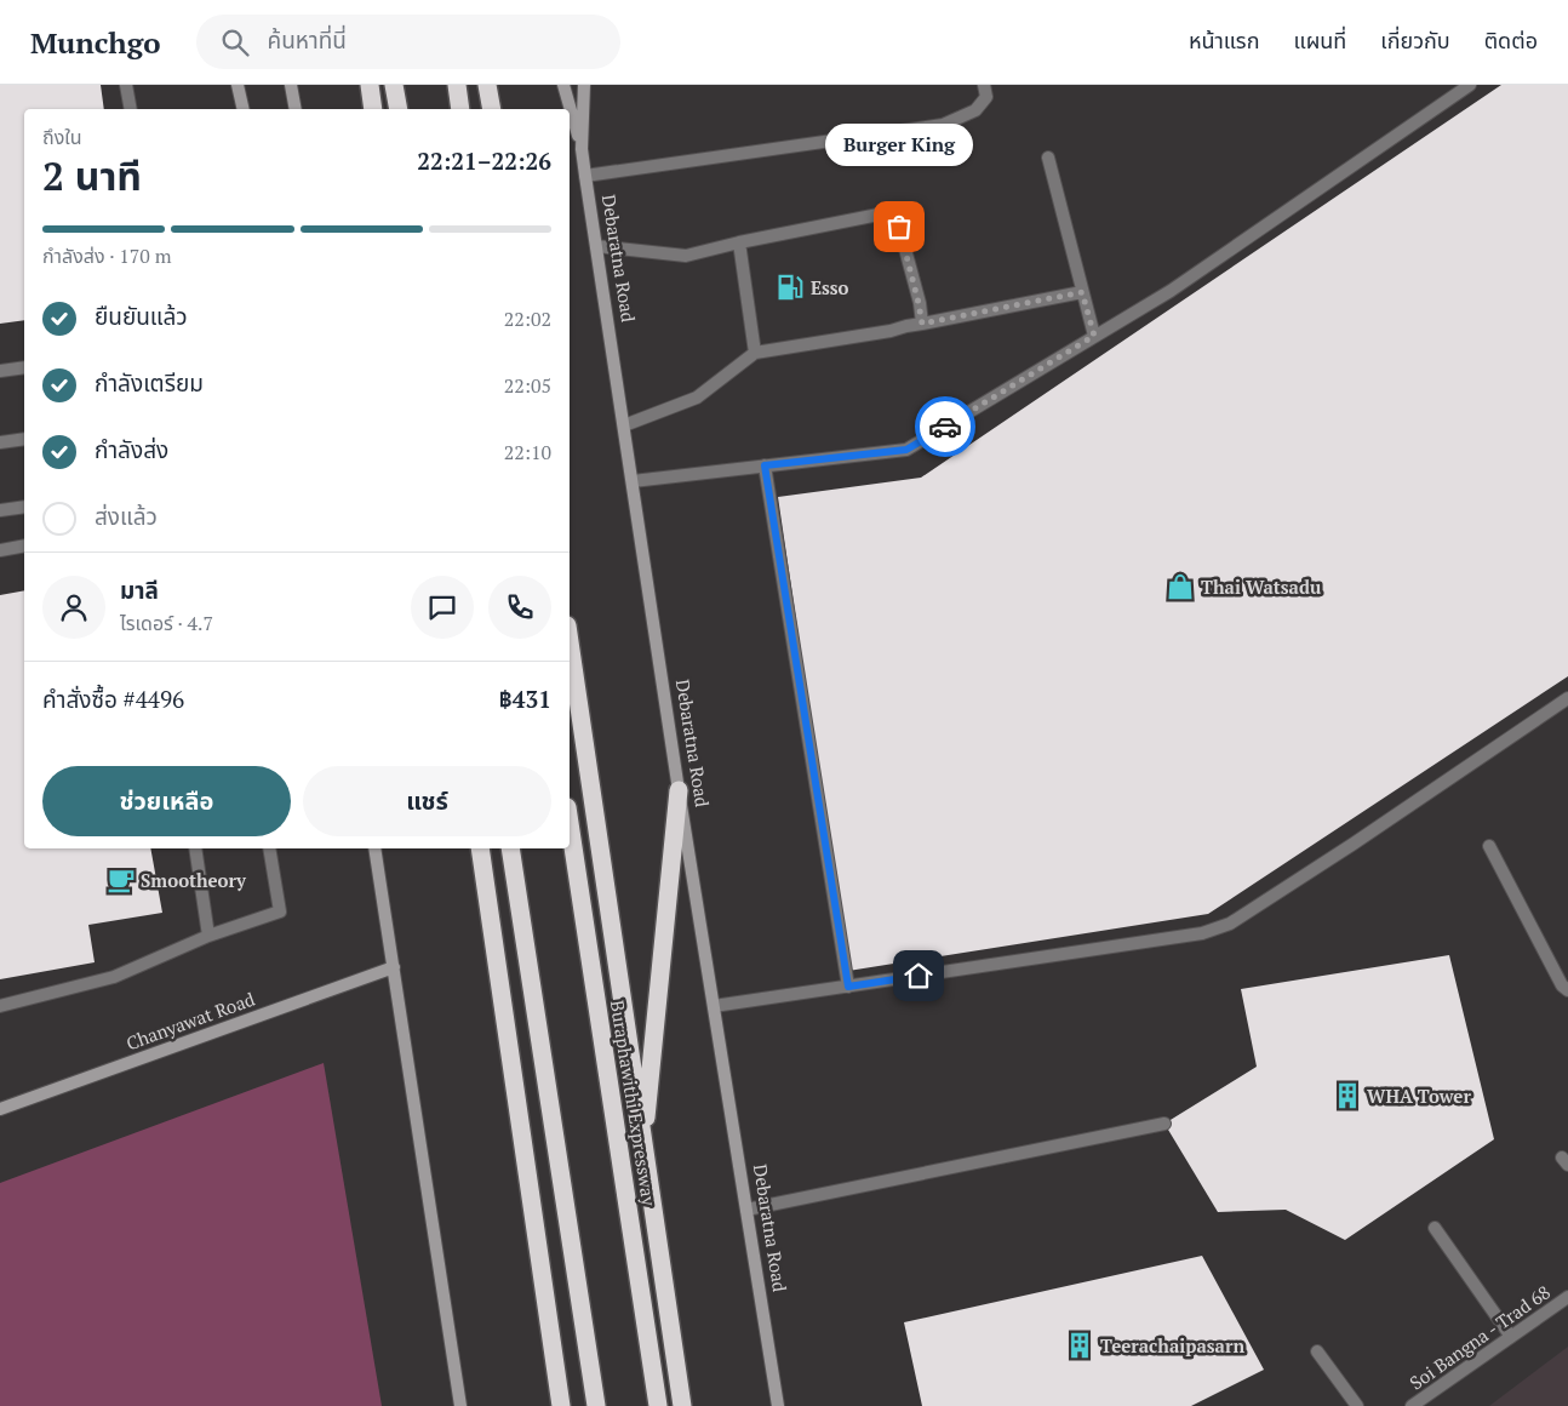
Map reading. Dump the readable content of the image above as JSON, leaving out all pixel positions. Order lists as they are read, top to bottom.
{
  "streets": {
    "highway": ["Buraphawithi Expressway"],
    "main road": ["Debaratna Road", "Chanyawat Road"],
    "street": ["Soi Bangna - Trad 68"]
  },
  "places": {
    "other": ["Burger King"],
    "fuel station": ["Esso"],
    "shop": ["Thai Watsadu"],
    "cafe": ["Smootheory"],
    "building": ["WHA Tower", "Teerachaipasarn"]
  },
  "page": {
    "header": "Munchgo",
    "search": "ค้นหาที่นี่",
    "nav": [
      "หน้าแรก",
      "แผนที่",
      "เกี่ยวกับ",
      "ติดต่อ"
    ],
    "heading": ["2 นาที", "ถึงใน", "22:21–22:26"],
    "panel": [
      "มาลี",
      "ไรเดอร์ · 4.7",
      "คำสั่งซื้อ #4496",
      "฿431"
    ],
    "bubble": "Burger King",
    "bar": "กำลังส่ง · 170 m",
    "list": [
      ["ยืนยันแล้ว", "22:02"],
      ["กำลังเตรียม", "22:05"],
      ["กำลังส่ง", "22:10"],
      "ส่งแล้ว"
    ],
    "buttons": ["ช่วยเหลือ", "แชร์"]
  }
}
